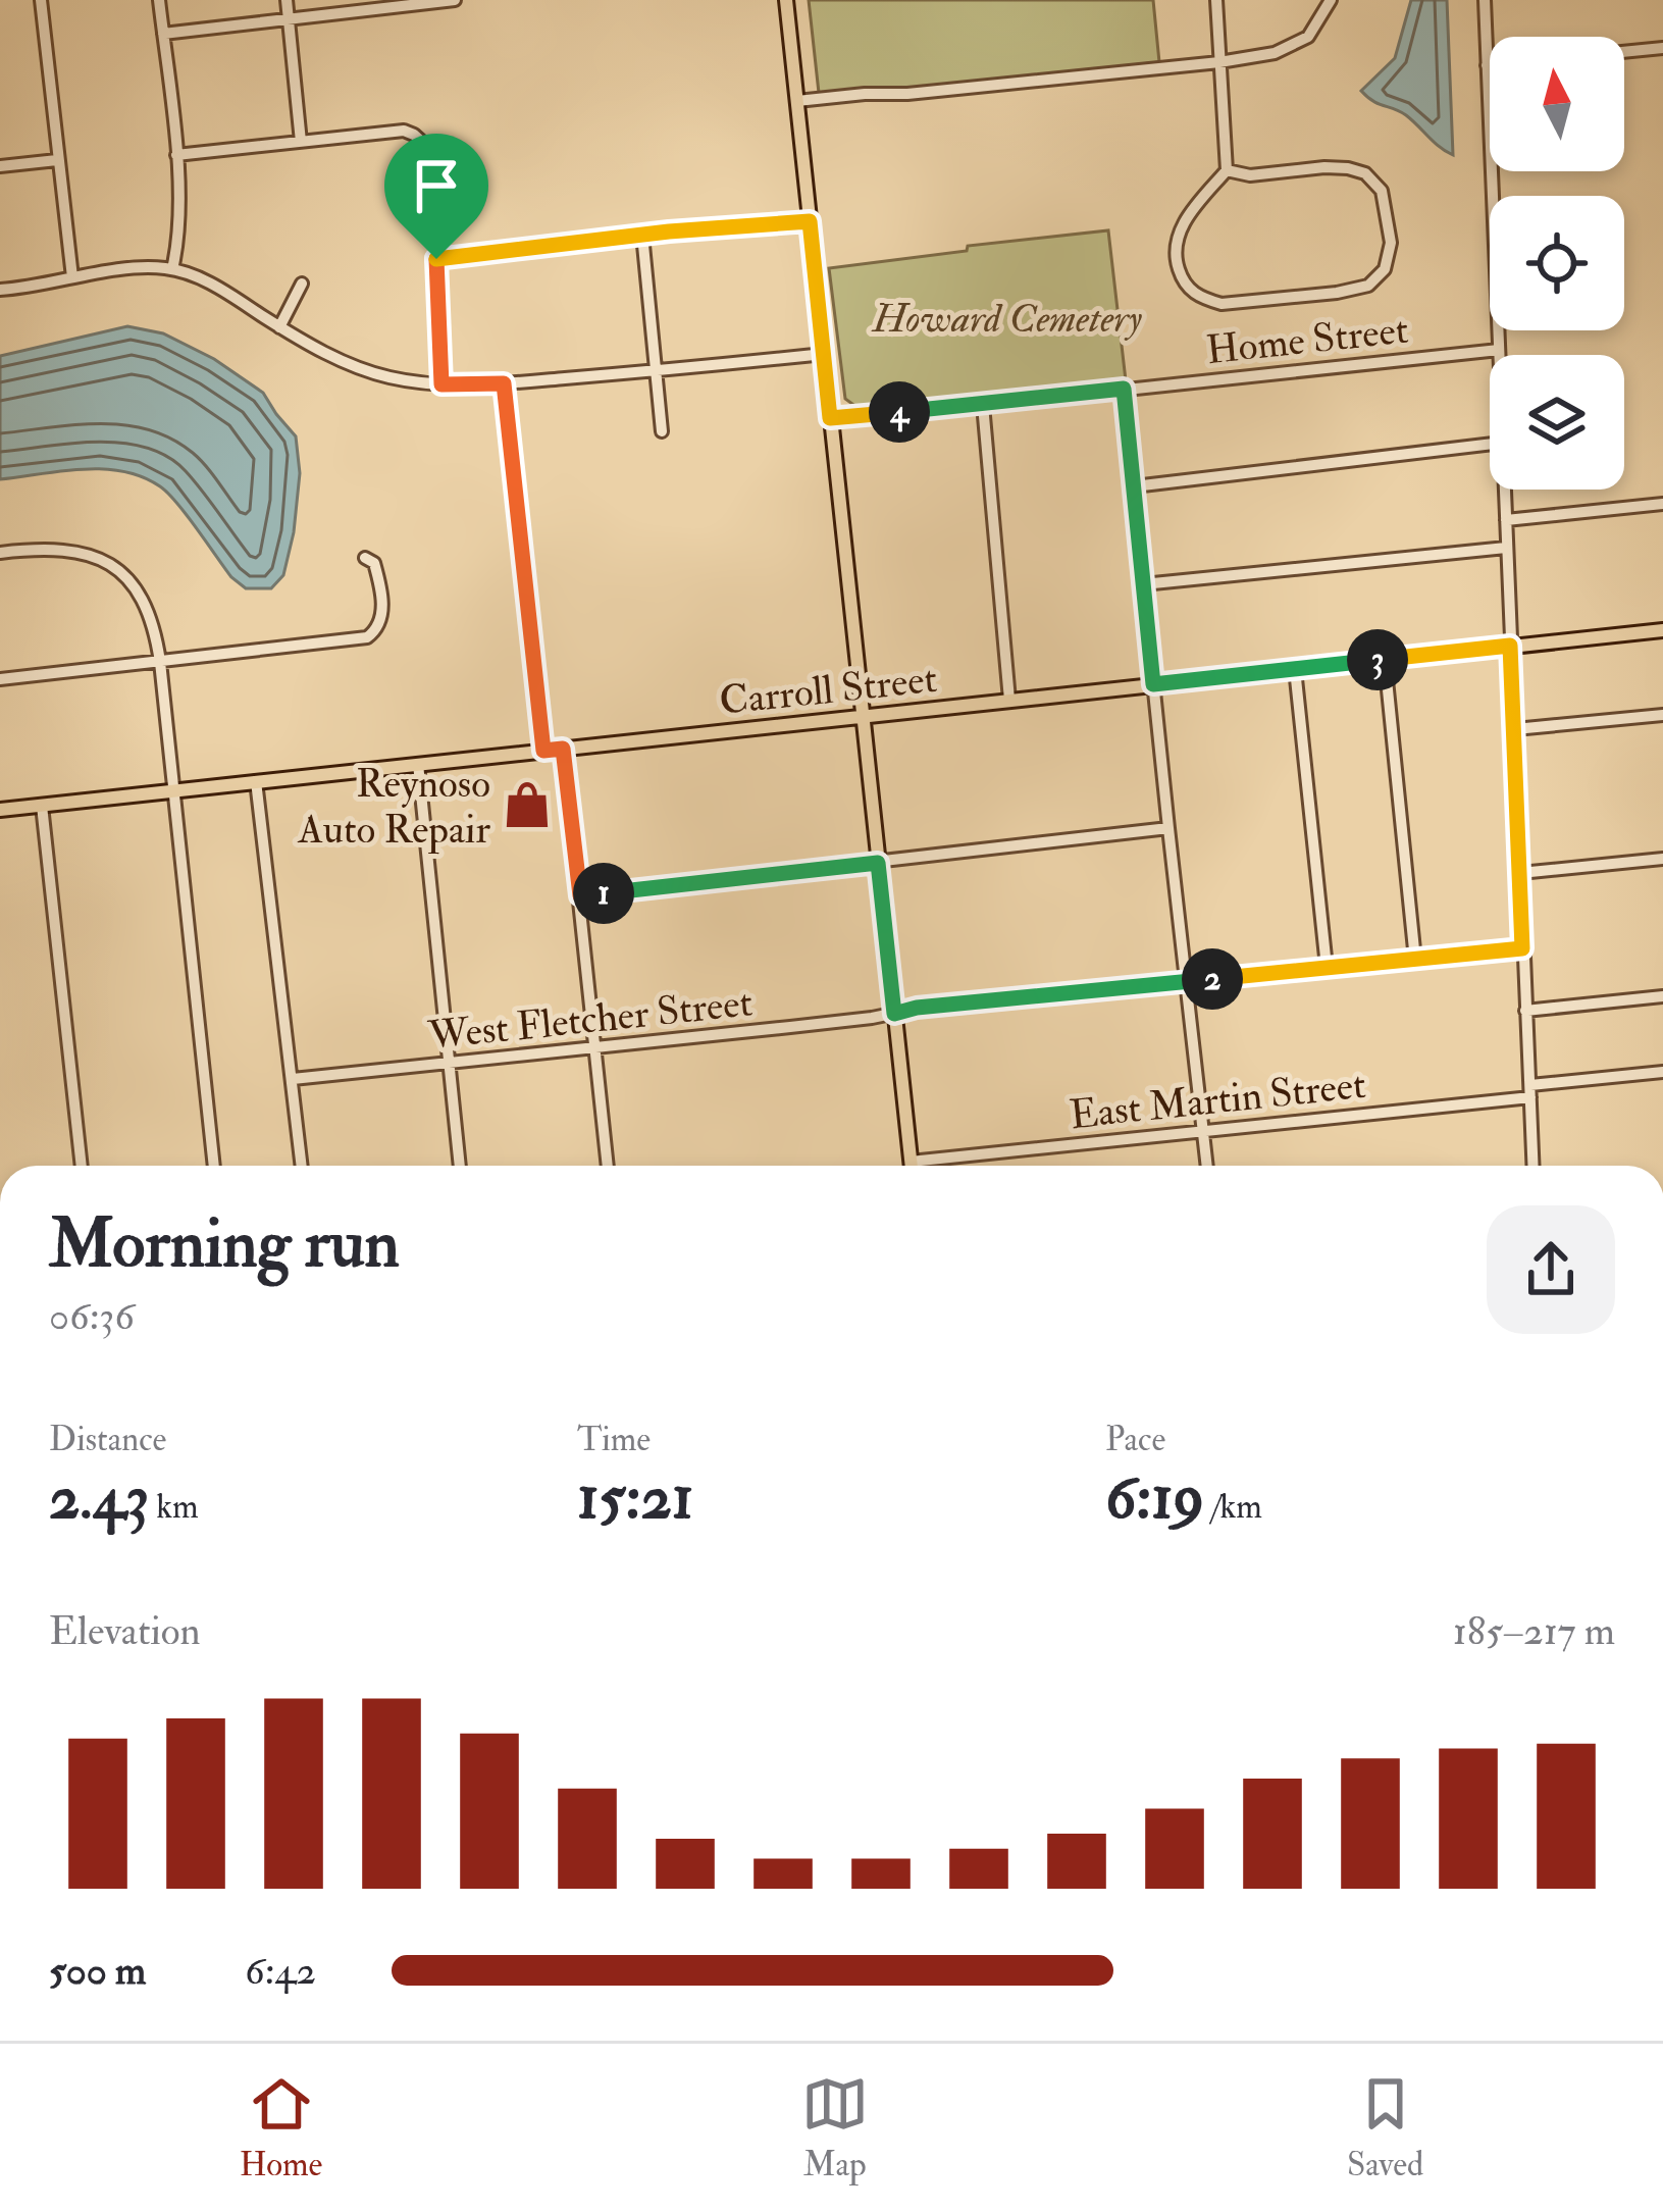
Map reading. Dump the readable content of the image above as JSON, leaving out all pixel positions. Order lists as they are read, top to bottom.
{
  "streets": {
    "main road": ["Carroll Street"],
    "street": ["Home Street", "West Fletcher Street", "East Martin Street"]
  },
  "parks": ["Howard Cemetery"],
  "places": {
    "shop": ["Reynoso Auto Repair"]
  },
  "north": "top",
  "page": {
    "pins": [
      "4",
      "3",
      "1",
      "2"
    ],
    "heading": ["Morning run", "06:36"],
    "stats": [
      ["Distance", "2.43 km"],
      ["Time", "15:21"],
      ["Pace", "6:19 /km"]
    ],
    "chart": ["Elevation", "185–217 m"],
    "list": [
      {
        "name": "500 m",
        "note": "6:42"
      }
    ],
    "tabs": ["Home", "Map", "Saved"]
  }
}
